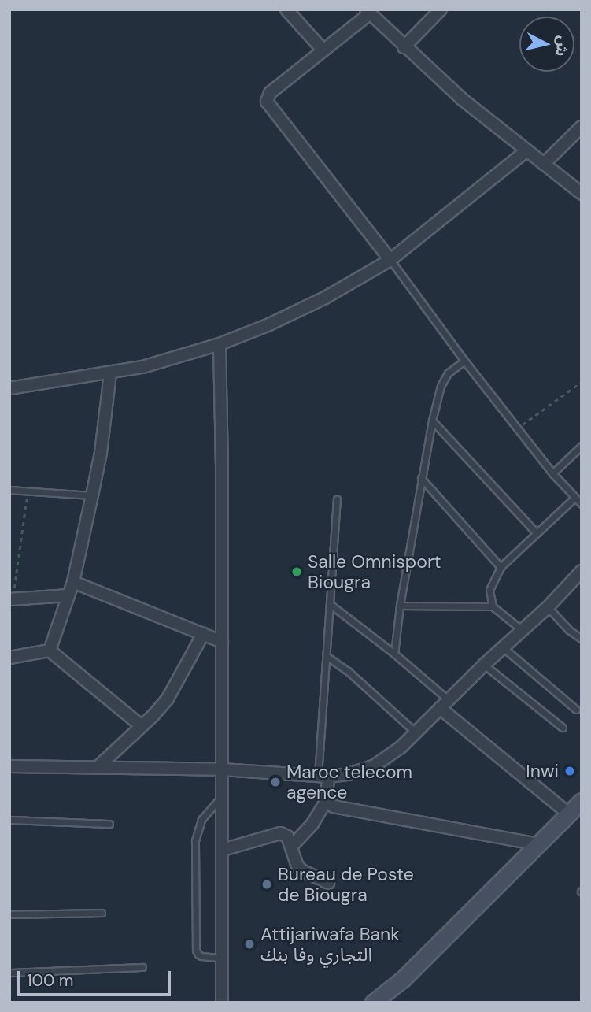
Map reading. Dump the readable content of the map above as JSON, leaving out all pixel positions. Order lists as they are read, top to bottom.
{
  "places": [
    "Salle Omnisport Biougra",
    "Inwi",
    "Maroc telecom agence",
    "Bureau de Poste de Biougra",
    "Attijariwafa Bank التجاري وفا بنك"
  ],
  "scale_bar": "100 m",
  "north": "right"
}
